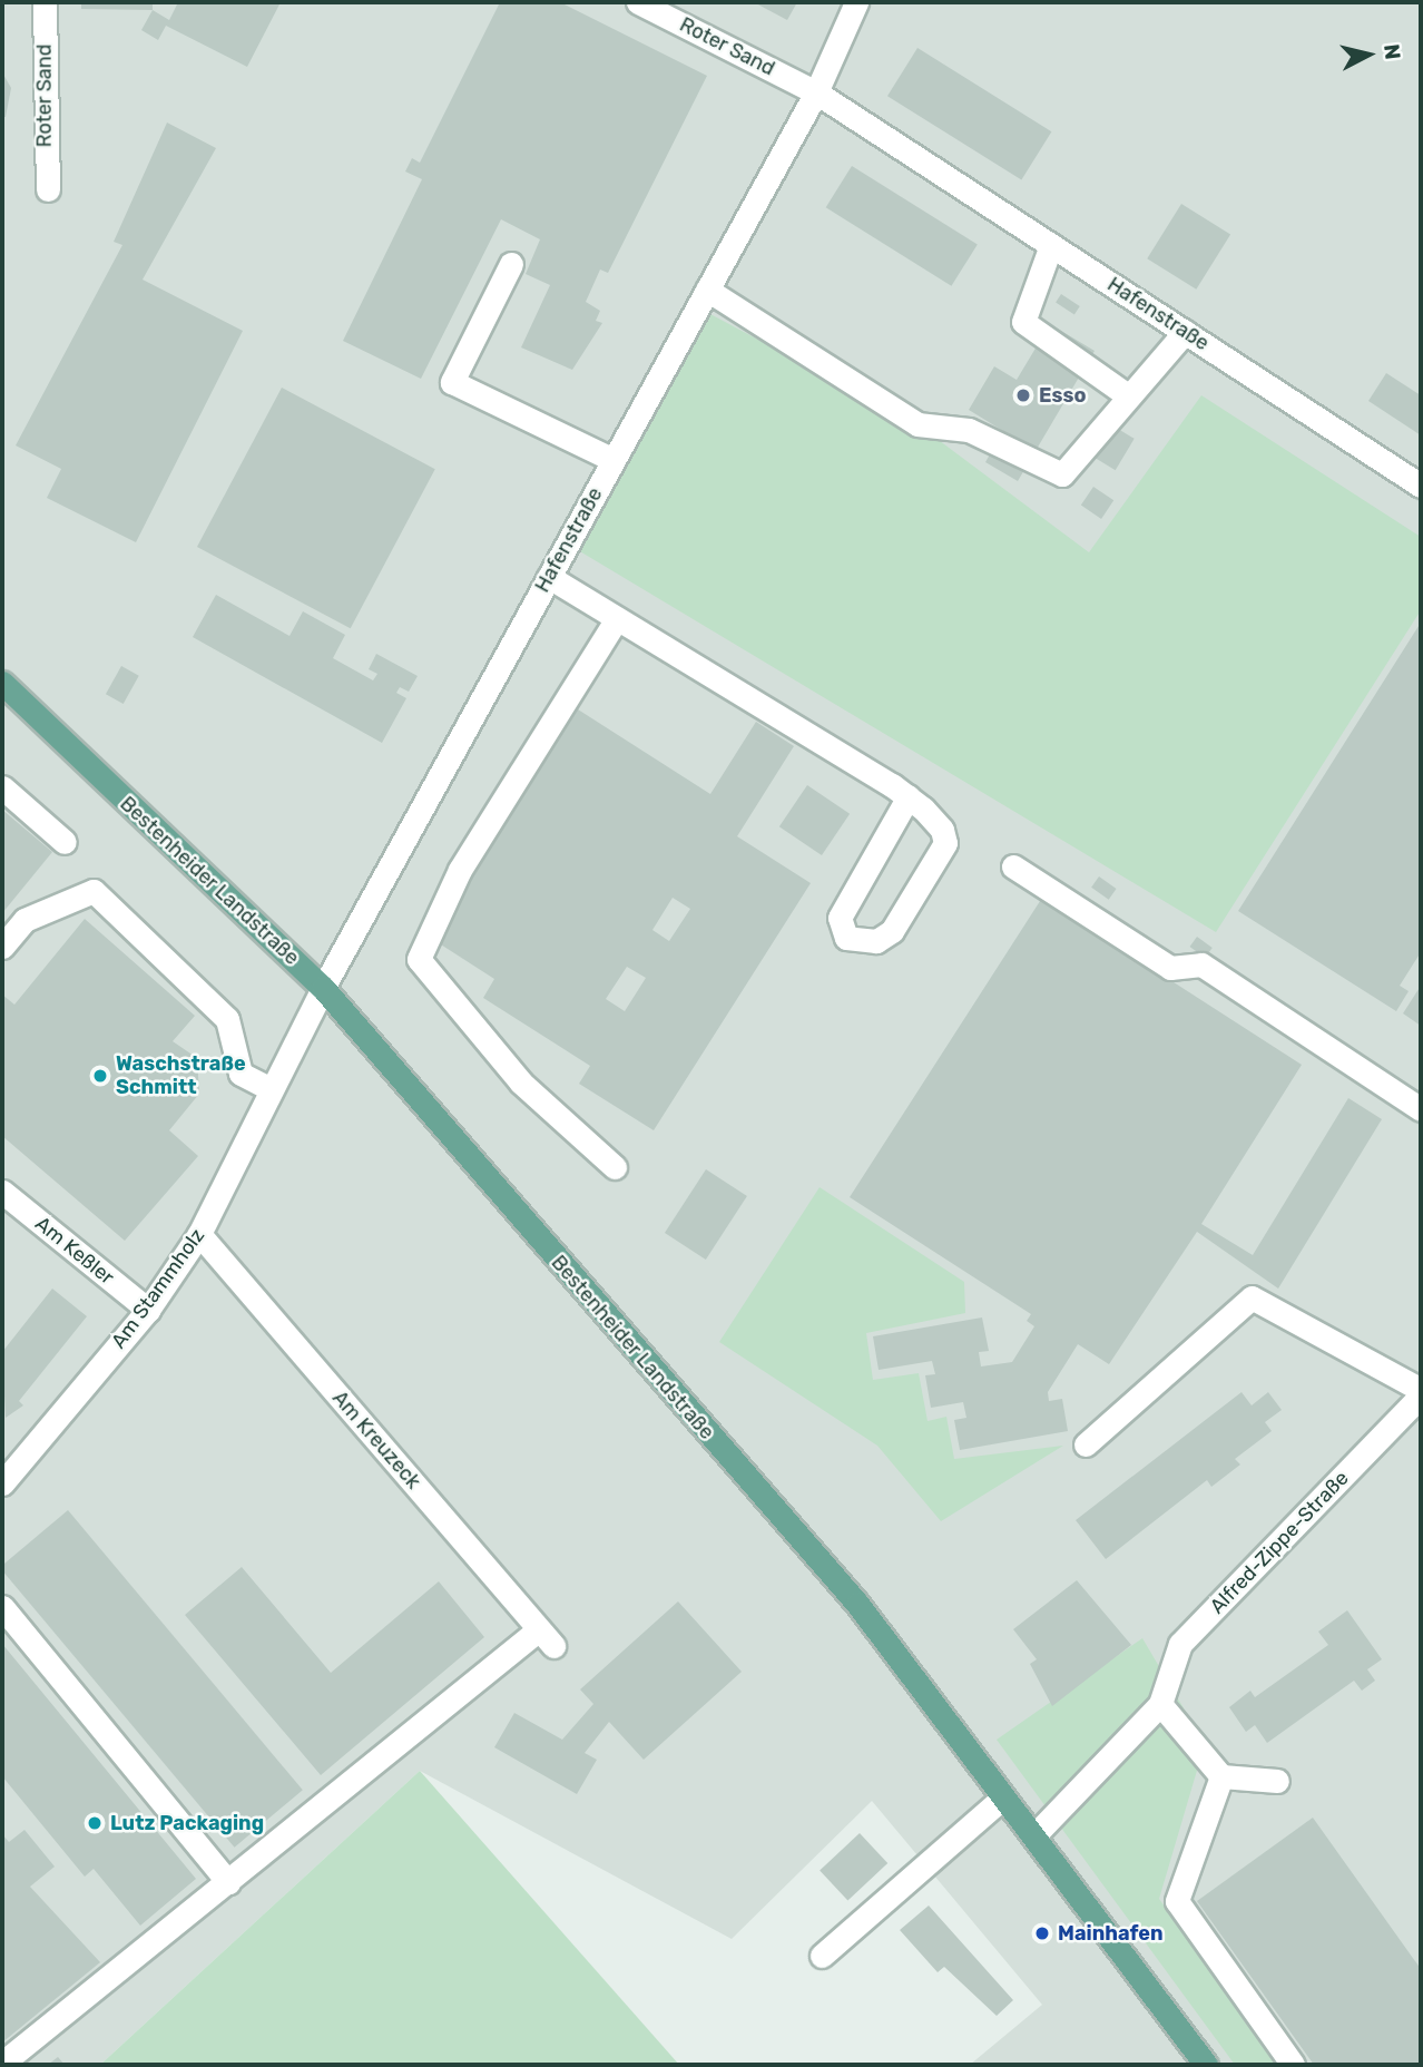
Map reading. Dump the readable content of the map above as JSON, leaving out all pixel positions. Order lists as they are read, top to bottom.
{
  "streets": {
    "main road": ["Bestenheider Landstraße"],
    "street": [
      "Roter Sand",
      "Hafenstraße",
      "Am Keßler",
      "Am Stammholz",
      "Am Kreuzeck",
      "Alfred-Zippe-Straße"
    ]
  },
  "crossings": [
    ["Roter Sand", "Hafenstraße"],
    ["Hafenstraße", "Bestenheider Landstraße"],
    ["Hafenstraße", "Am Stammholz"],
    ["Bestenheider Landstraße", "Am Stammholz"],
    ["Am Keßler", "Am Stammholz"],
    ["Am Stammholz", "Am Kreuzeck"]
  ],
  "places": [
    "Esso",
    "Waschstraße Schmitt",
    "Lutz Packaging",
    "Mainhafen"
  ],
  "north": "right"
}
